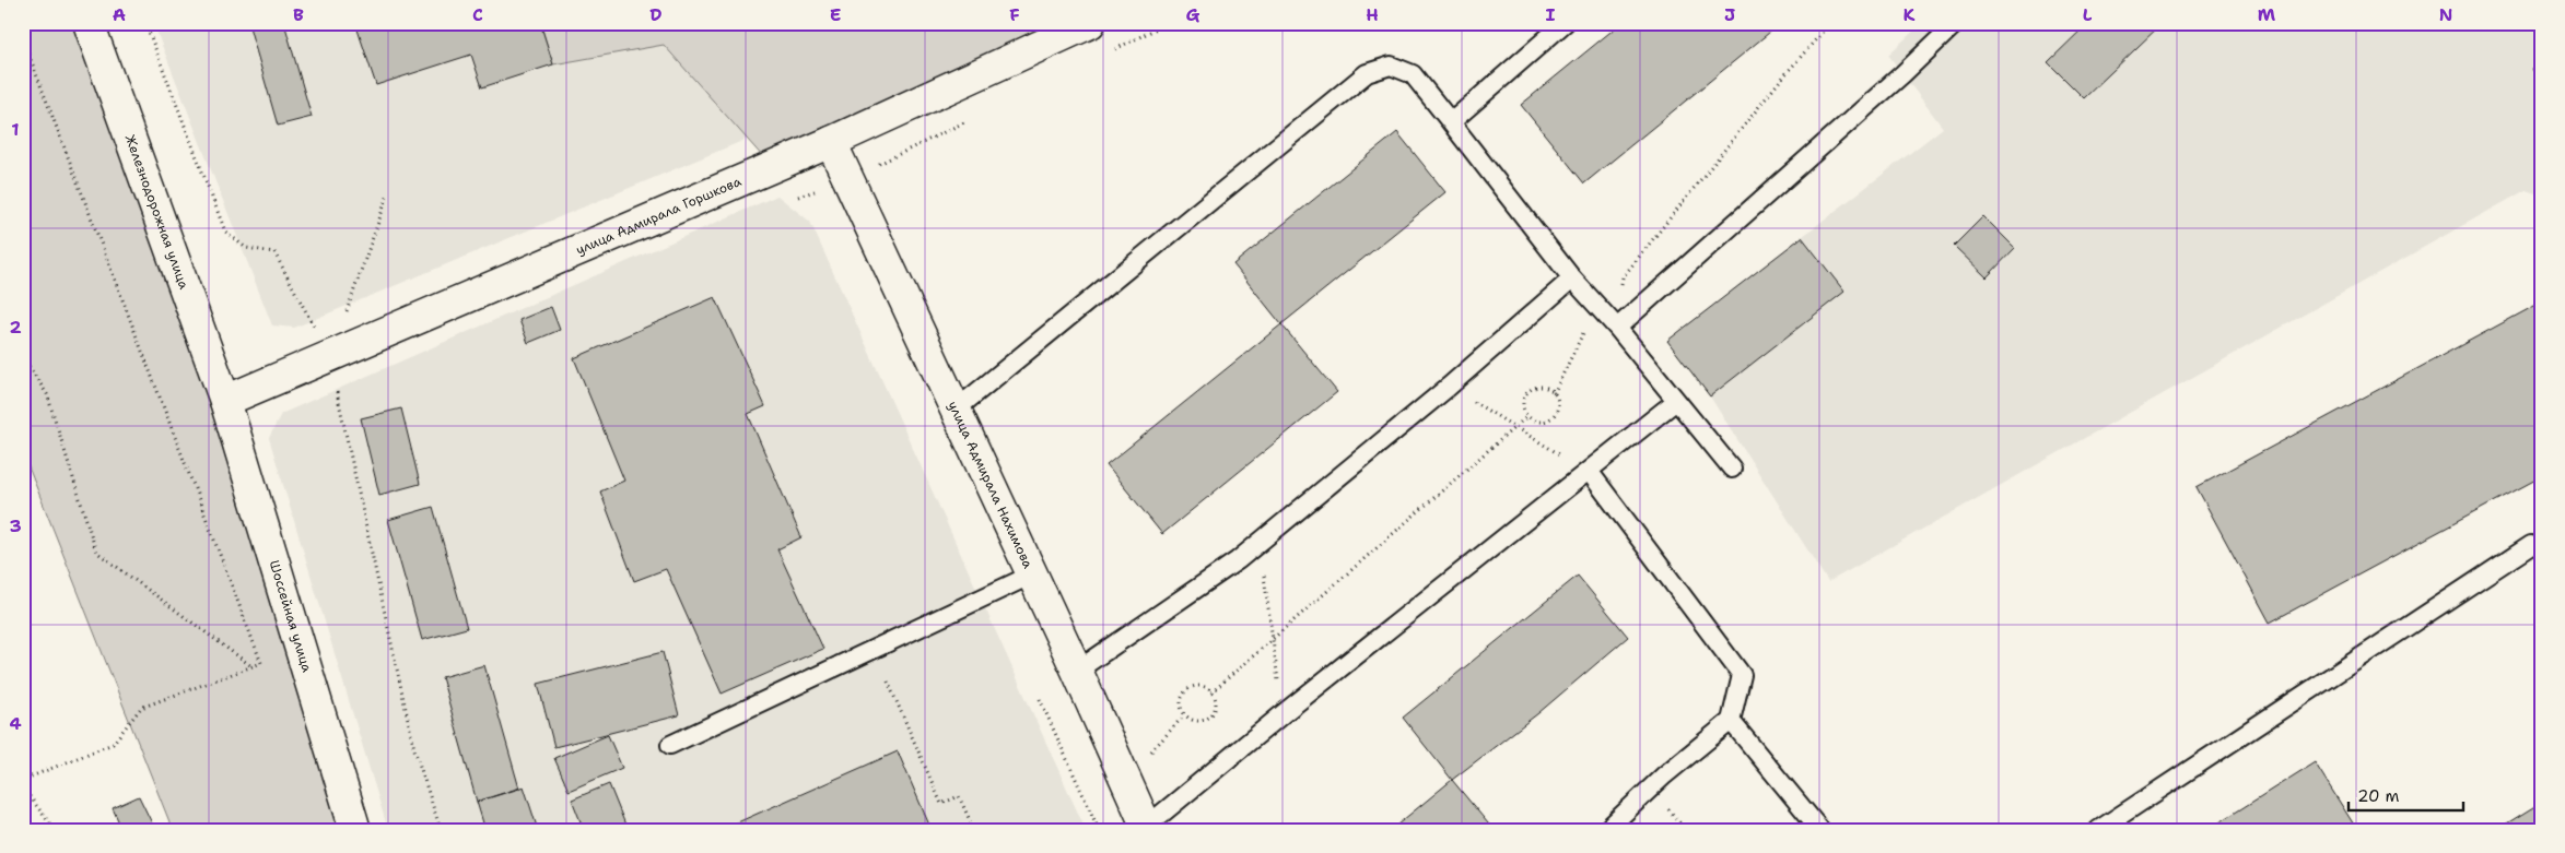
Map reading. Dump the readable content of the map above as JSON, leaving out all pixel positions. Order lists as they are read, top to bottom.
{
  "streets": {
    "street": [
      "Железнодорожная улица",
      "улица Адмирала Горшкова",
      "улица Адмирала Нахимова",
      "Шоссейная улица"
    ]
  },
  "crossings": [
    ["Железнодорожная улица", "улица Адмирала Горшкова"],
    ["Железнодорожная улица", "Шоссейная улица"],
    ["улица Адмирала Горшкова", "улица Адмирала Нахимова"],
    ["улица Адмирала Горшкова", "Шоссейная улица"]
  ],
  "scale_bar": "20 m",
  "grid": {
    "columns": [
      "A",
      "B",
      "C",
      "D",
      "E",
      "F",
      "G",
      "H",
      "I",
      "J",
      "K",
      "L",
      "M",
      "N"
    ],
    "rows": [
      "1",
      "2",
      "3",
      "4"
    ]
  }
}
